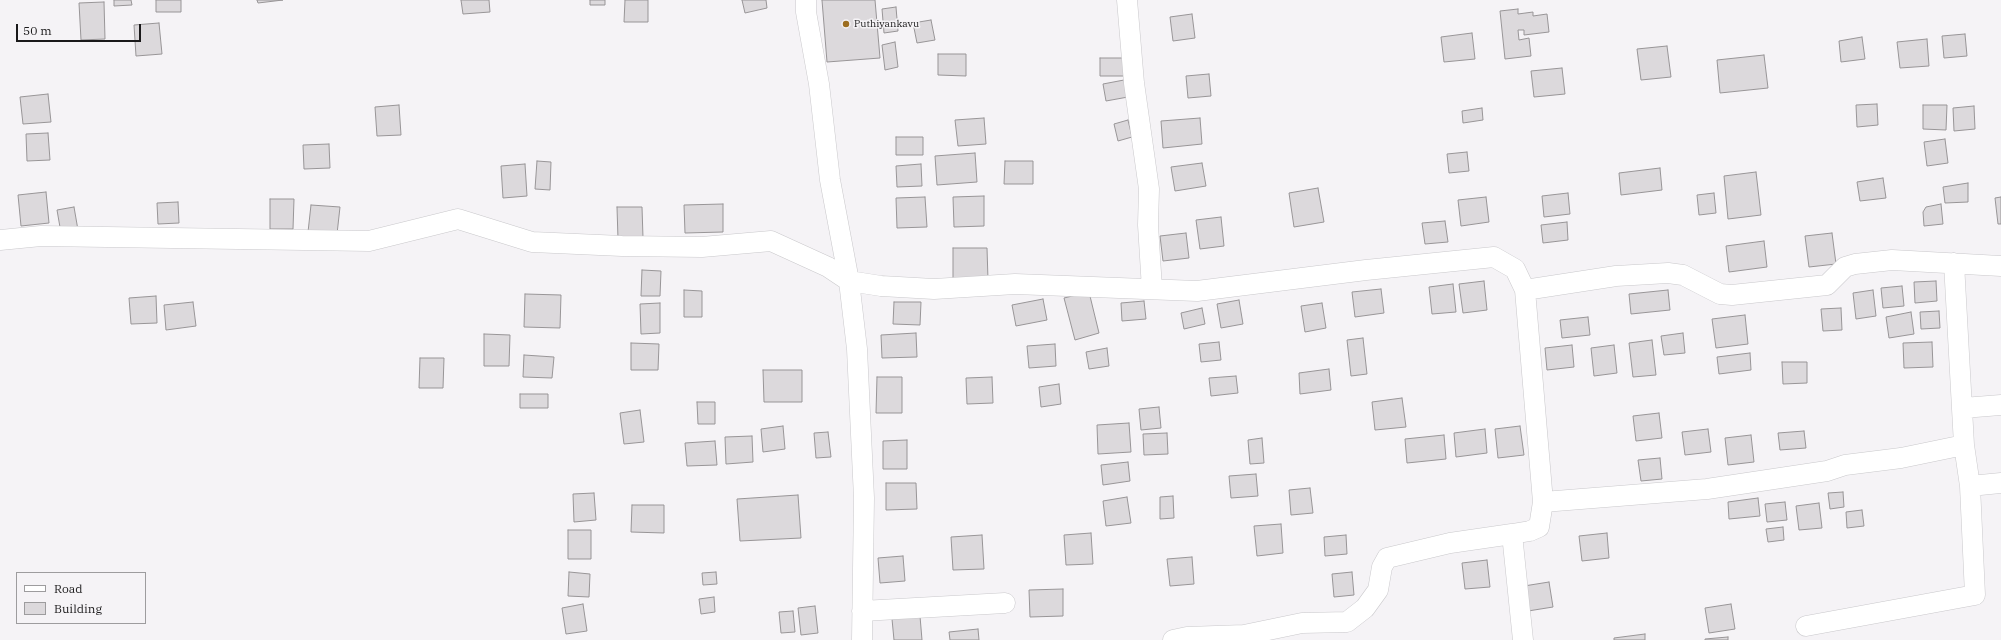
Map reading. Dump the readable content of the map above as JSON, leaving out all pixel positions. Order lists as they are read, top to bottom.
{
  "places": ["Puthiyankavu"],
  "legend": ["Road", "Building"],
  "scale_bar": "50 m"
}
